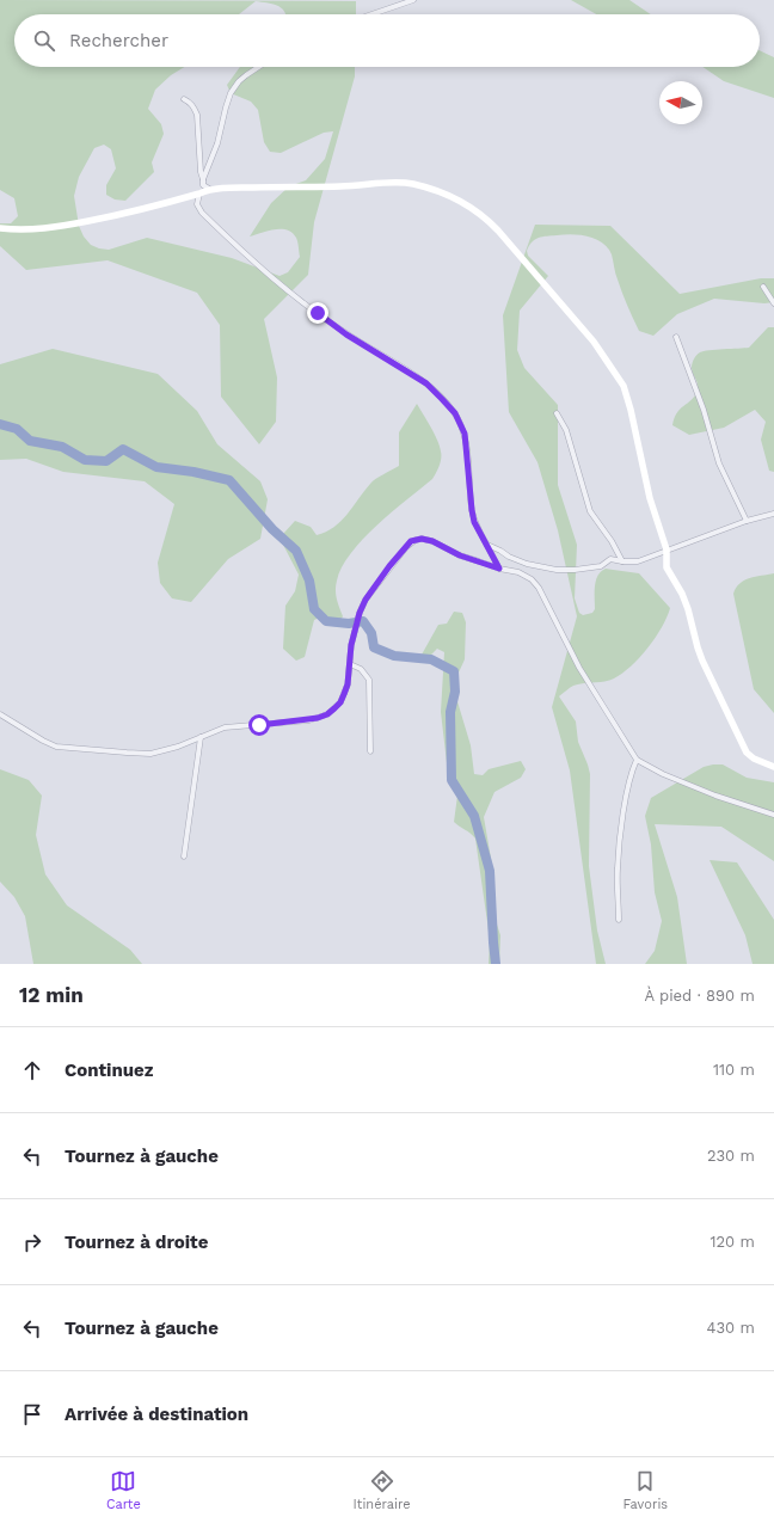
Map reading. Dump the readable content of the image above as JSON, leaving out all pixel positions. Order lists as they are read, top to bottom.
{
  "north": "left",
  "page": {
    "search": "Rechercher",
    "heading": ["12 min", "À pied · 890 m"],
    "list": [
      ["Continuez", "110 m"],
      ["Tournez à gauche", "230 m"],
      ["Tournez à droite", "120 m"],
      ["Tournez à gauche", "430 m"],
      "Arrivée à destination"
    ],
    "nav": ["Carte", "Itinéraire", "Favoris"]
  }
}
